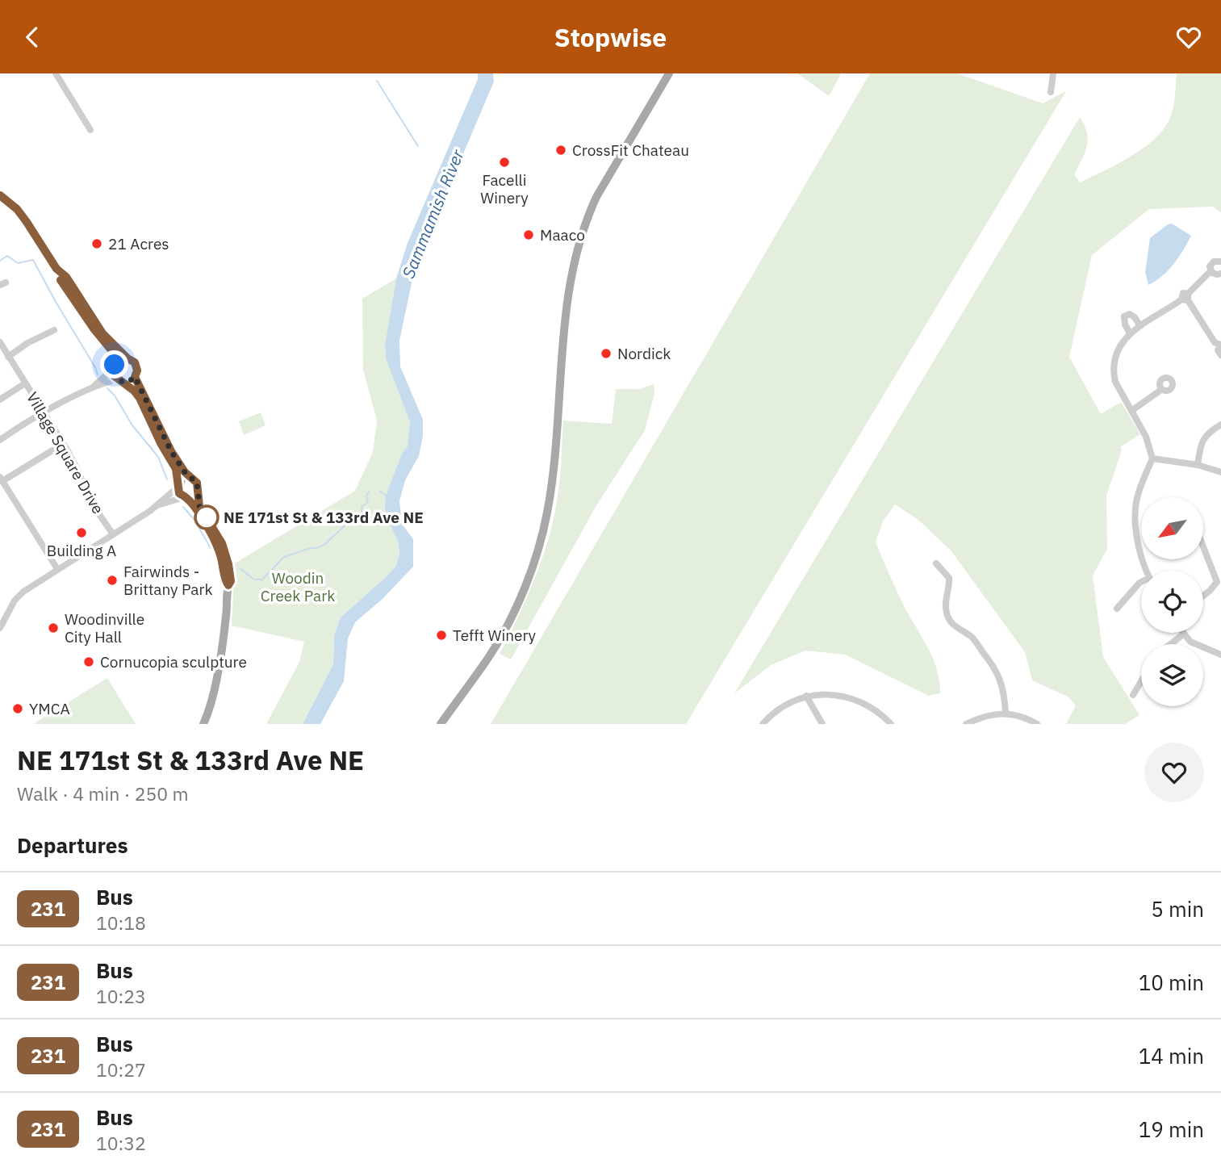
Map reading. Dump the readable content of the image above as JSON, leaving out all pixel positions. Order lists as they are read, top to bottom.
{
  "streets": {
    "street": ["Village Square Drive"]
  },
  "water": ["Sammamish River"],
  "parks": ["Woodin Creek Park"],
  "places": [
    "CrossFit Chateau",
    "Facelli Winery",
    "Maaco",
    "21 Acres",
    "Nordick",
    "NE 171st St & 133rd Ave NE",
    "Building A",
    "Fairwinds - Brittany Park",
    "Woodinville City Hall",
    "Tefft Winery",
    "Cornucopia sculpture",
    "YMCA"
  ],
  "lines": ["bus line 231"],
  "north": "bottom left",
  "page": {
    "header": "Stopwise",
    "heading": [
      ["NE 171st St & 133rd Ave NE", "Walk · 4 min · 250 m"],
      "Departures"
    ],
    "list": [
      {
        "mark": "231",
        "name": "Bus",
        "note": "10:18",
        "value": "5 min"
      },
      {
        "mark": "231",
        "name": "Bus",
        "note": "10:23",
        "value": "10 min"
      },
      {
        "mark": "231",
        "name": "Bus",
        "note": "10:27",
        "value": "14 min"
      },
      {
        "mark": "231",
        "name": "Bus",
        "note": "10:32",
        "value": "19 min"
      }
    ]
  }
}
